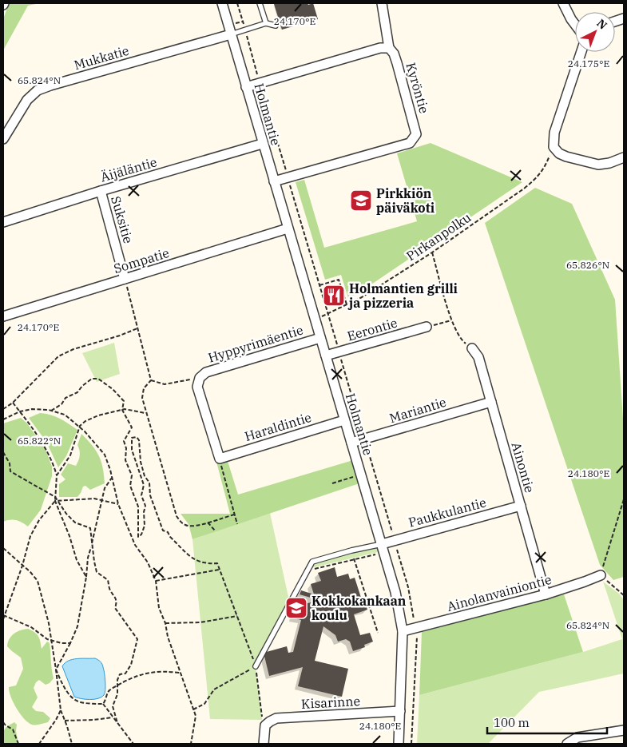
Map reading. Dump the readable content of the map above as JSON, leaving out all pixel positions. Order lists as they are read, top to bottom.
{
  "streets": {
    "street": [
      "Mukkatie",
      "Kyröntie",
      "Holmantie",
      "Äijäläntie",
      "Suksitie",
      "Sompatie",
      "Eerontie",
      "Hyppyrimäentie",
      "Mariantie",
      "Haraldintie",
      "Ainontie",
      "Paukkulantie",
      "Ainolanvainiontie",
      "Kisarinne"
    ],
    "path": ["Pirkanpolku"]
  },
  "crossings": [
    ["Mukkatie", "Holmantie"],
    ["Kyröntie", "Holmantie"],
    ["Holmantie", "Äijäläntie"],
    ["Holmantie", "Pirkanpolku"],
    ["Holmantie", "Sompatie"],
    ["Holmantie", "Eerontie"],
    ["Holmantie", "Hyppyrimäentie"],
    ["Holmantie", "Mariantie"],
    ["Holmantie", "Haraldintie"],
    ["Holmantie", "Paukkulantie"],
    ["Holmantie", "Ainolanvainiontie"],
    ["Holmantie", "Kisarinne"],
    ["Äijäläntie", "Suksitie"],
    ["Suksitie", "Sompatie"],
    ["Mariantie", "Ainontie"],
    ["Ainontie", "Paukkulantie"],
    ["Ainontie", "Ainolanvainiontie"]
  ],
  "places": {
    "school or university": ["Pirkkiön päiväkoti", "Kokkokankaan koulu"],
    "restaurant": ["Holmantien grilli ja pizzeria"]
  },
  "scale_bar": "100 m",
  "north": "top right",
  "coordinates": [
    "24.170°E",
    "24.175°E",
    "65.824°N",
    "65.826°N",
    "65.822°N",
    "24.180°E"
  ]
}
